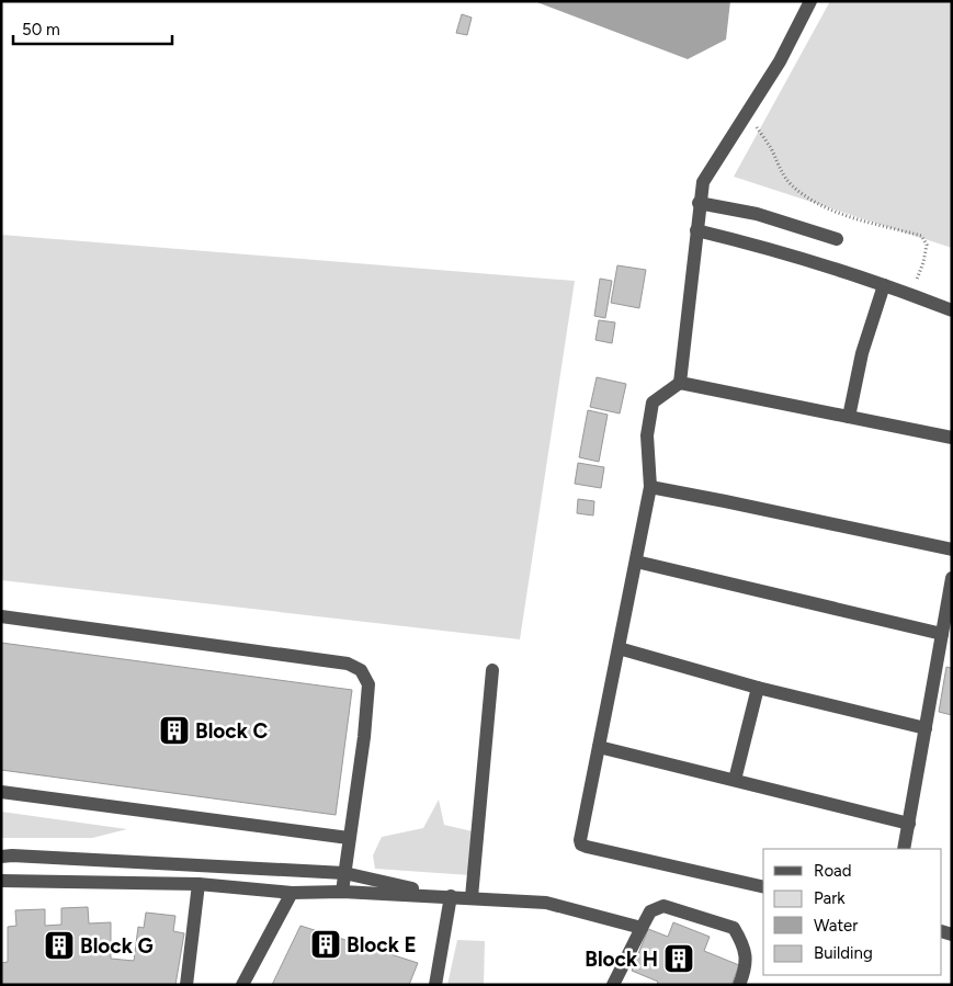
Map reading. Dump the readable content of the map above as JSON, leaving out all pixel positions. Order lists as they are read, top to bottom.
{
  "places": {
    "building": [
      "Block C",
      "Block E",
      "Block G",
      "Block H"
    ]
  },
  "legend": [
    "Road",
    "Park",
    "Water",
    "Building"
  ],
  "scale_bar": "50 m"
}
